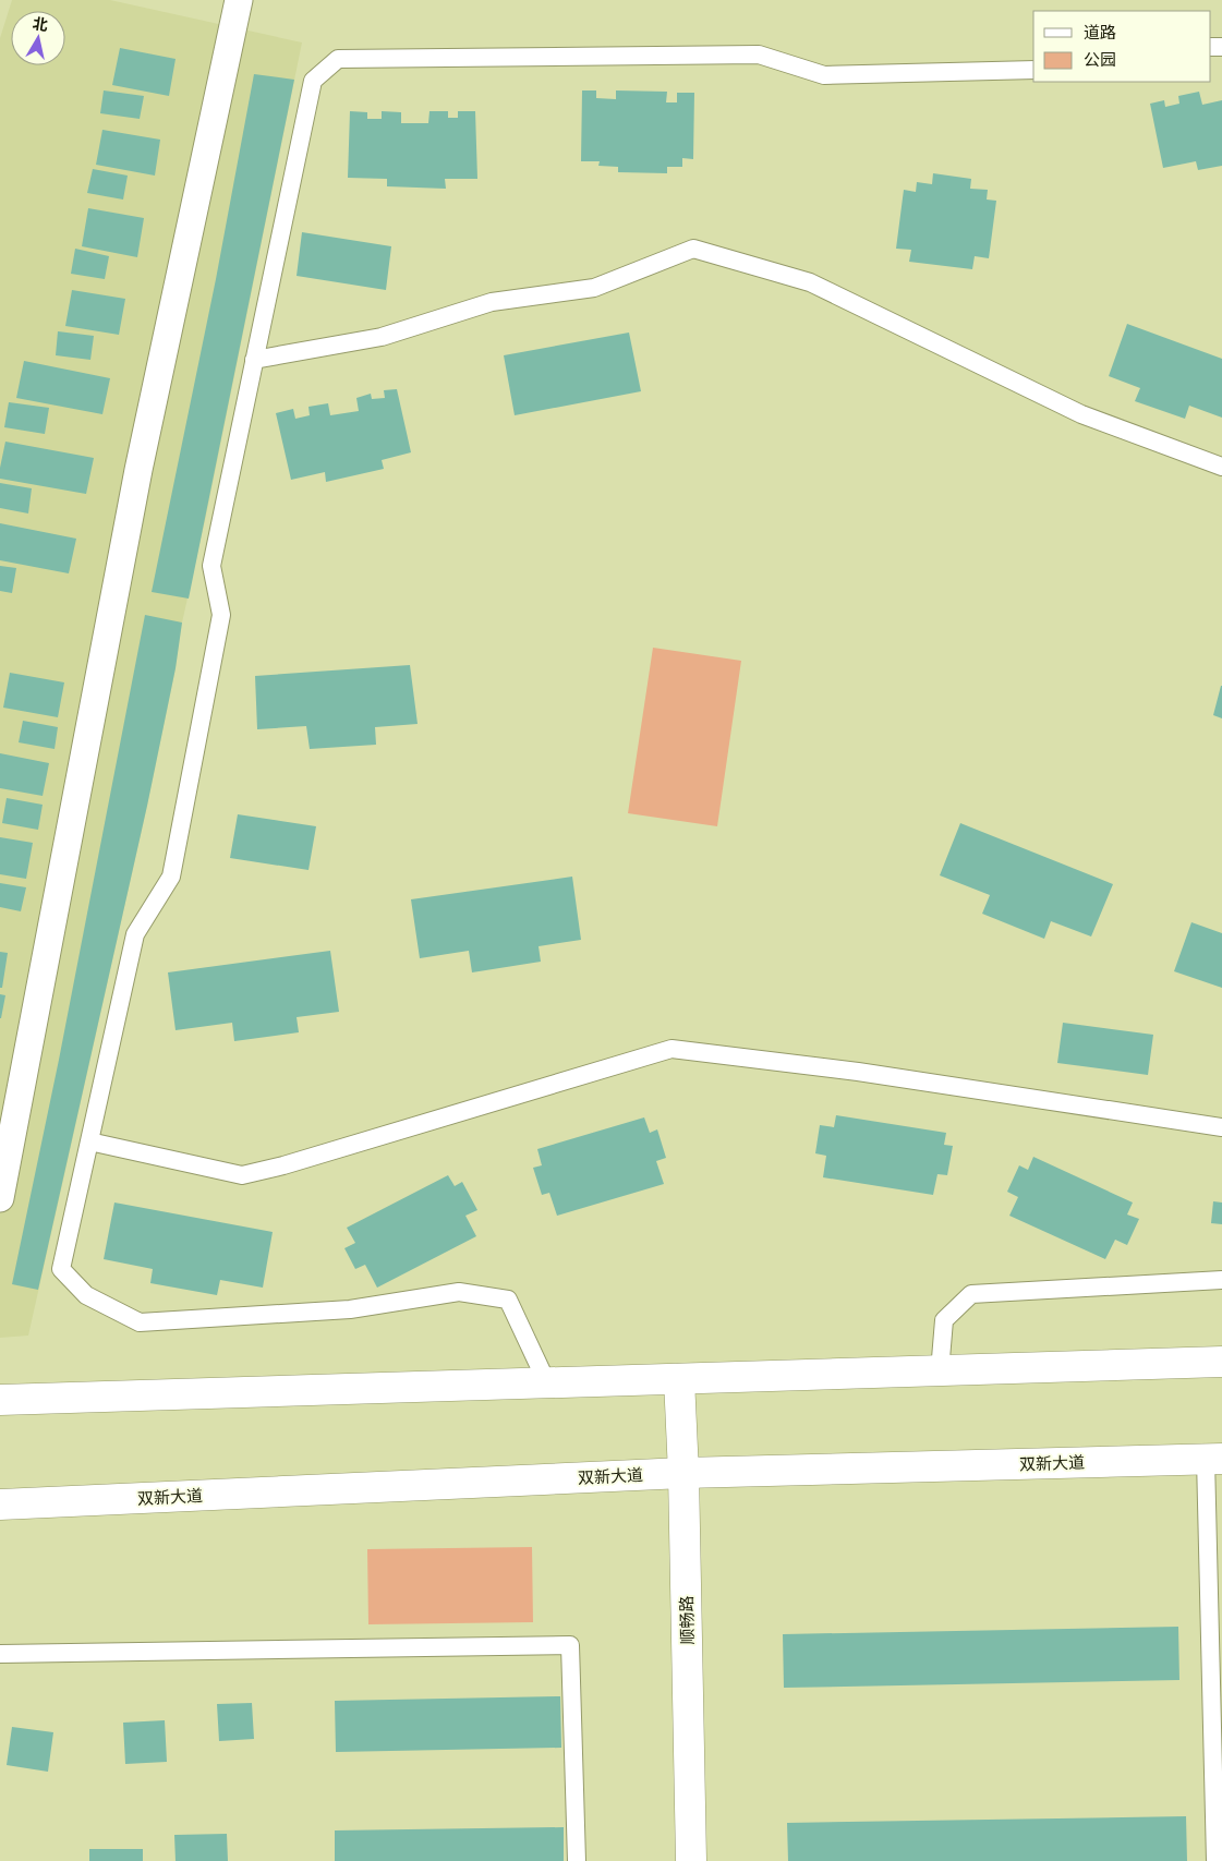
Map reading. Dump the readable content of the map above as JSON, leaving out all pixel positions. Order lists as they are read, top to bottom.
{
  "streets": {
    "main road": ["双新大道", "顺畅路"]
  },
  "crossings": [
    ["双新大道", "顺畅路"]
  ],
  "legend": ["道路", "公园"],
  "north": "top"
}
